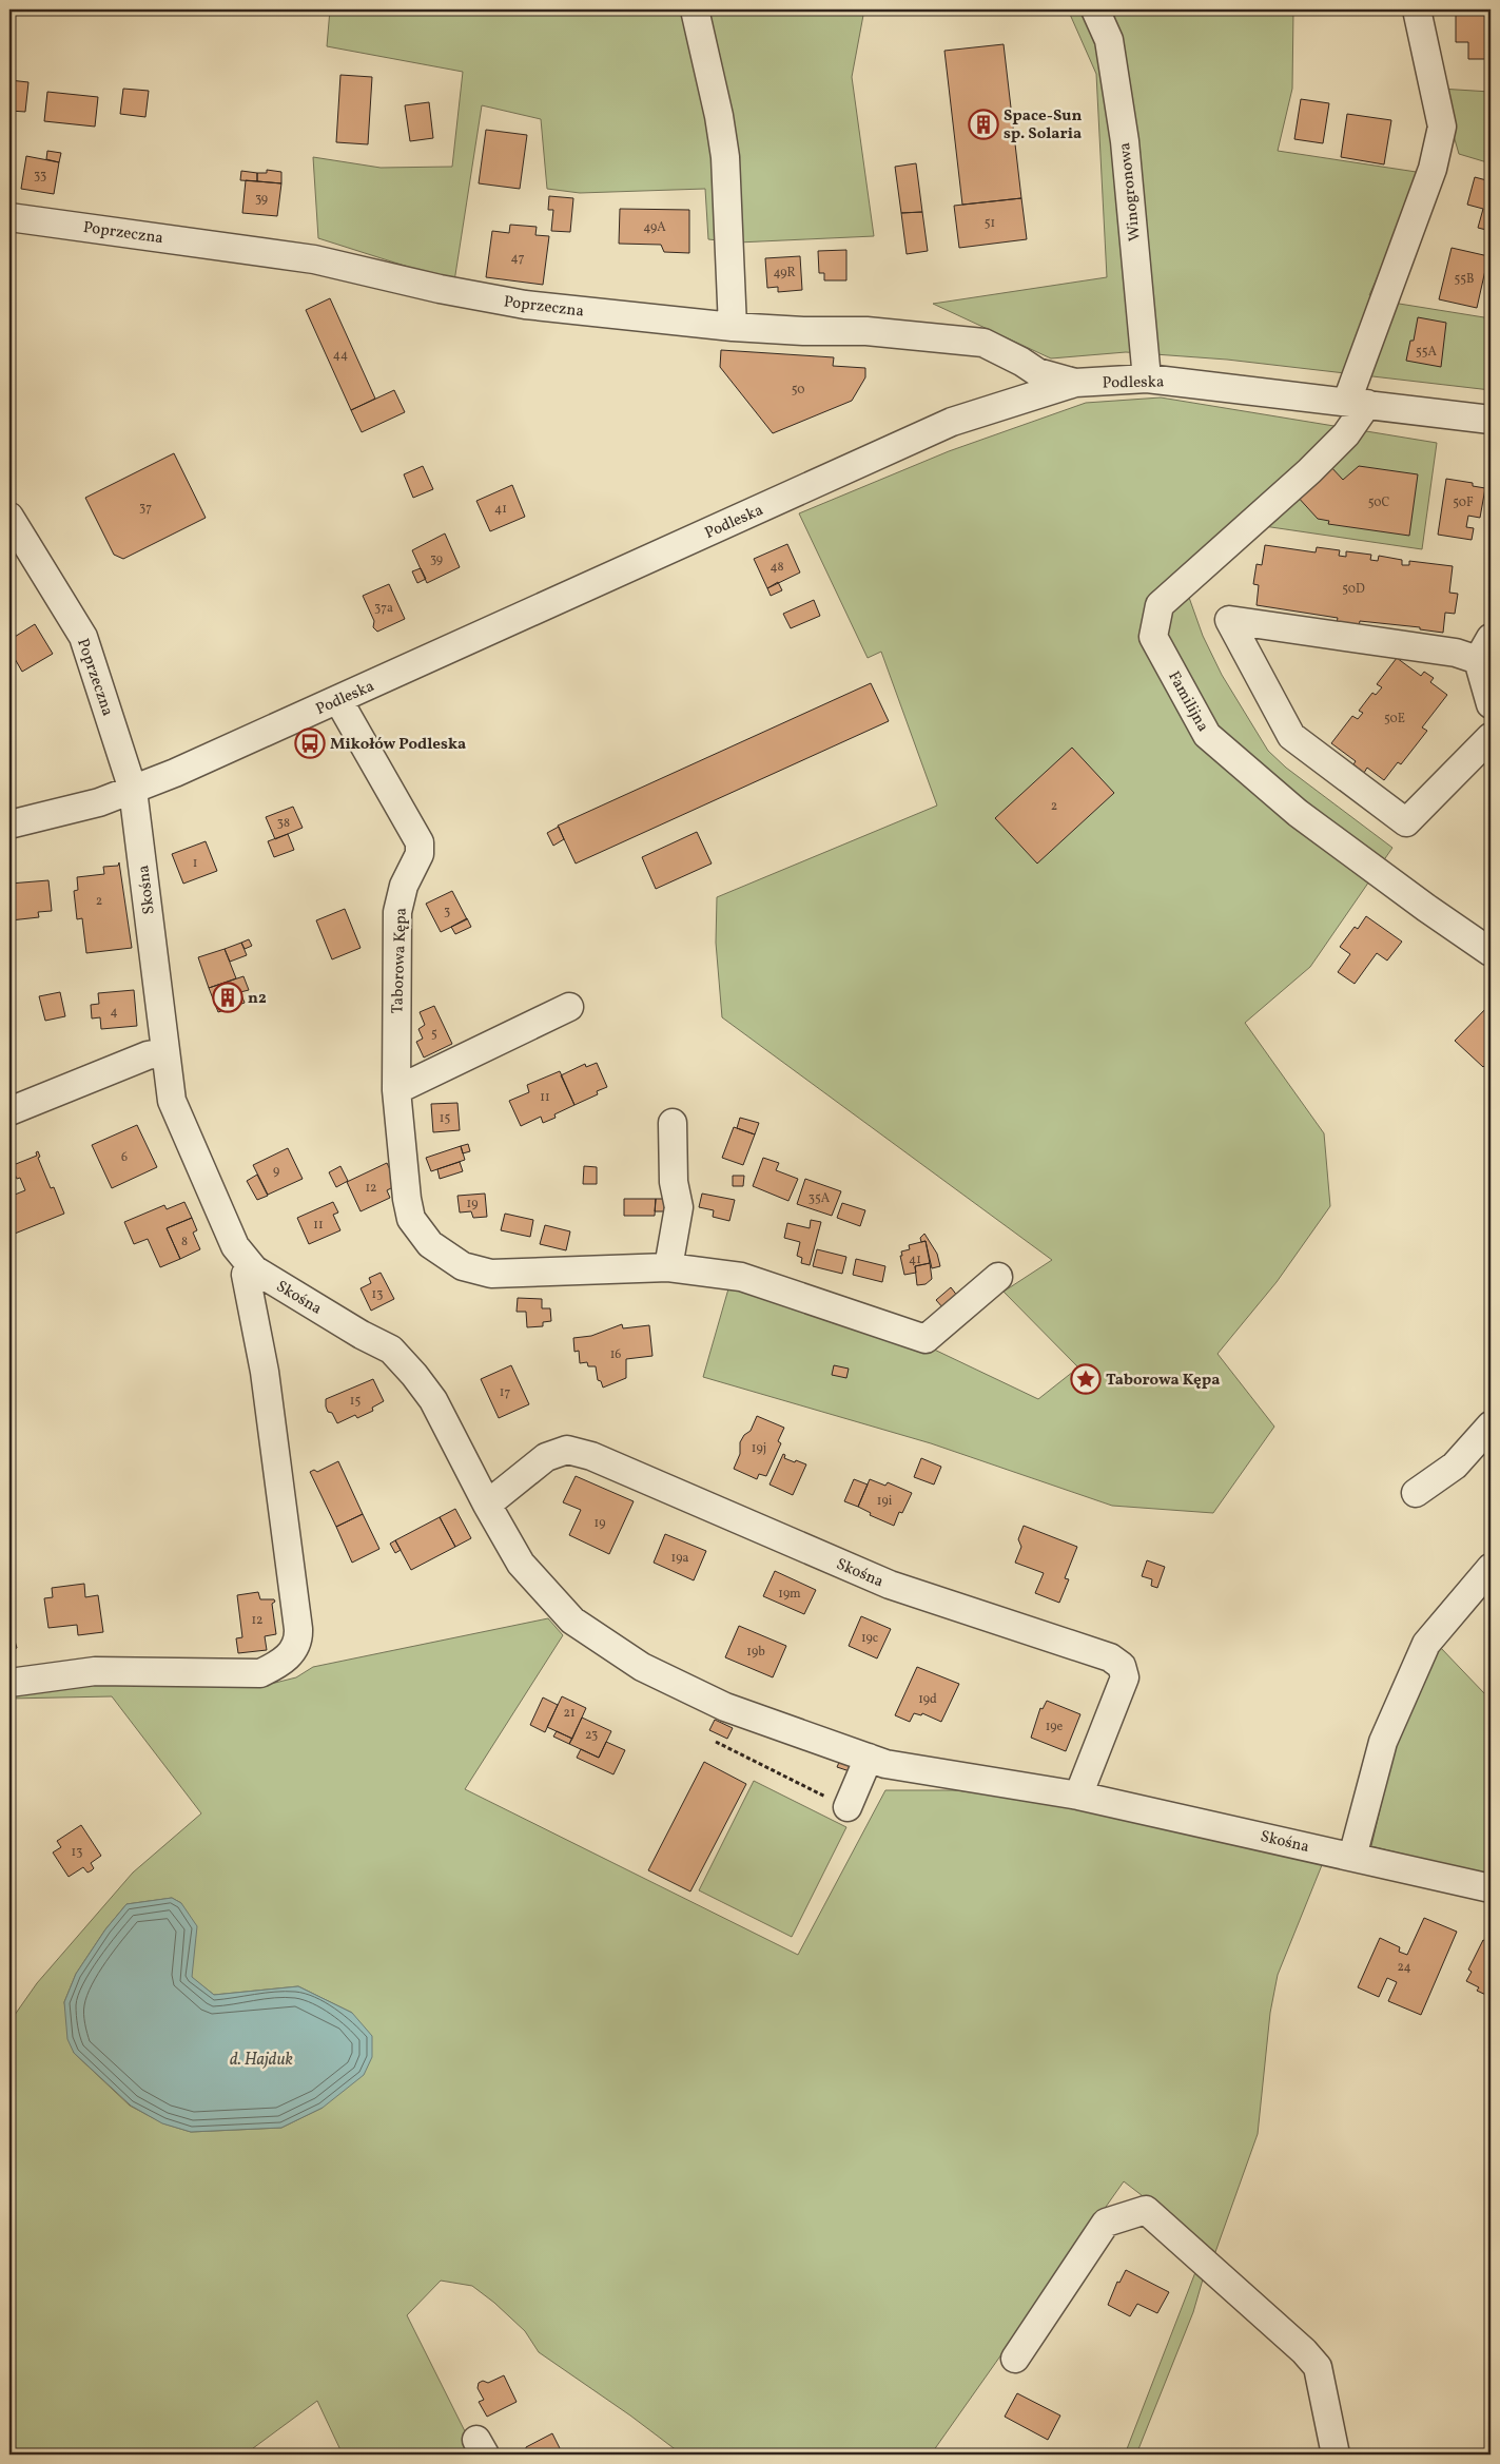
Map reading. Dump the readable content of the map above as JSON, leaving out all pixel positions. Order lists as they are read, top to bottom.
{
  "streets": {
    "street": [
      "Winogronowa",
      "Poprzeczna",
      "Podleska",
      "Familijna",
      "Skośna",
      "Taborowa Kępa"
    ]
  },
  "crossings": [
    ["Winogronowa", "Podleska"],
    ["Poprzeczna", "Podleska"],
    ["Poprzeczna", "Skośna"],
    ["Podleska", "Familijna"],
    ["Podleska", "Skośna"],
    ["Podleska", "Taborowa Kępa"]
  ],
  "water": ["d. Hajduk"],
  "places": {
    "building": ["Space-Sun sp. Solaria", "n2"],
    "bus stop": ["Mikołów Podleska"],
    "place": ["Taborowa Kępa"]
  },
  "house_numbers": [
    "33",
    "39",
    "51",
    "49A",
    "47",
    "49R",
    "55B",
    "55A",
    "44",
    "50",
    "50C",
    "50F",
    "37",
    "41",
    "39",
    "48",
    "50D",
    "37a",
    "50E",
    "2",
    "38",
    "1",
    "2",
    "3",
    "4",
    "5",
    "11",
    "15",
    "6",
    "9",
    "12",
    "35A",
    "19",
    "11",
    "8",
    "41",
    "13",
    "16",
    "17",
    "15",
    "19j",
    "19i",
    "19",
    "19a",
    "19m",
    "12",
    "19c",
    "19b",
    "19d",
    "21",
    "19e",
    "23",
    "13",
    "24"
  ]
}
